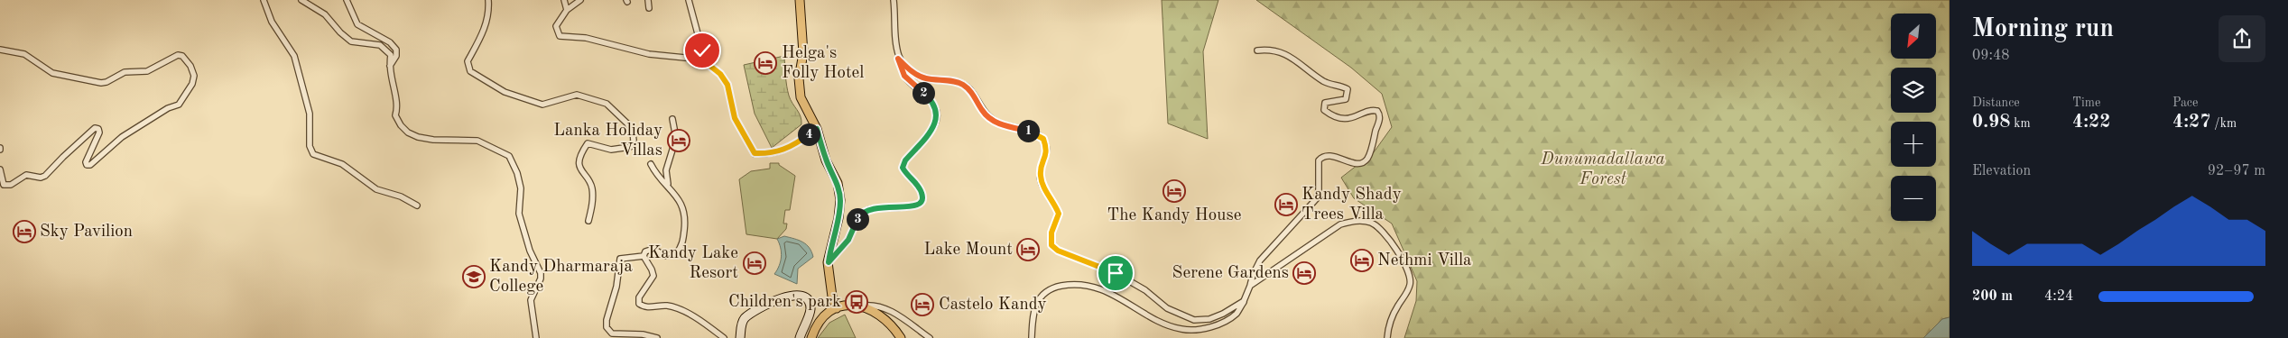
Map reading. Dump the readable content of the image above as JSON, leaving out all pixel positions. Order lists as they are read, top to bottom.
{
  "parks": ["Dunumadallawa Forest"],
  "places": {
    "hotel": [
      "Helga's Folly Hotel",
      "Lanka Holiday Villas",
      "The Kandy House",
      "Kandy Shady Trees Villa",
      "Sky Pavilion",
      "Lake Mount",
      "Nethmi Villa",
      "Kandy Lake Resort",
      "Serene Gardens",
      "Castelo Kandy"
    ],
    "school or university": ["Kandy Dharmaraja College"],
    "bus stop": ["Children's park"]
  },
  "north": "bottom left",
  "page": {
    "heading": ["Morning run", "09:48"],
    "map_buttons": ["+", "−"],
    "stats": [
      ["Distance", "0.98 km"],
      ["Time", "4:22"],
      ["Pace", "4:27 /km"]
    ],
    "pins": [
      "2",
      "1",
      "4",
      "3"
    ],
    "chart": ["Elevation", "92–97 m"],
    "list": [
      {
        "name": "200 m",
        "note": "4:24"
      }
    ]
  }
}
